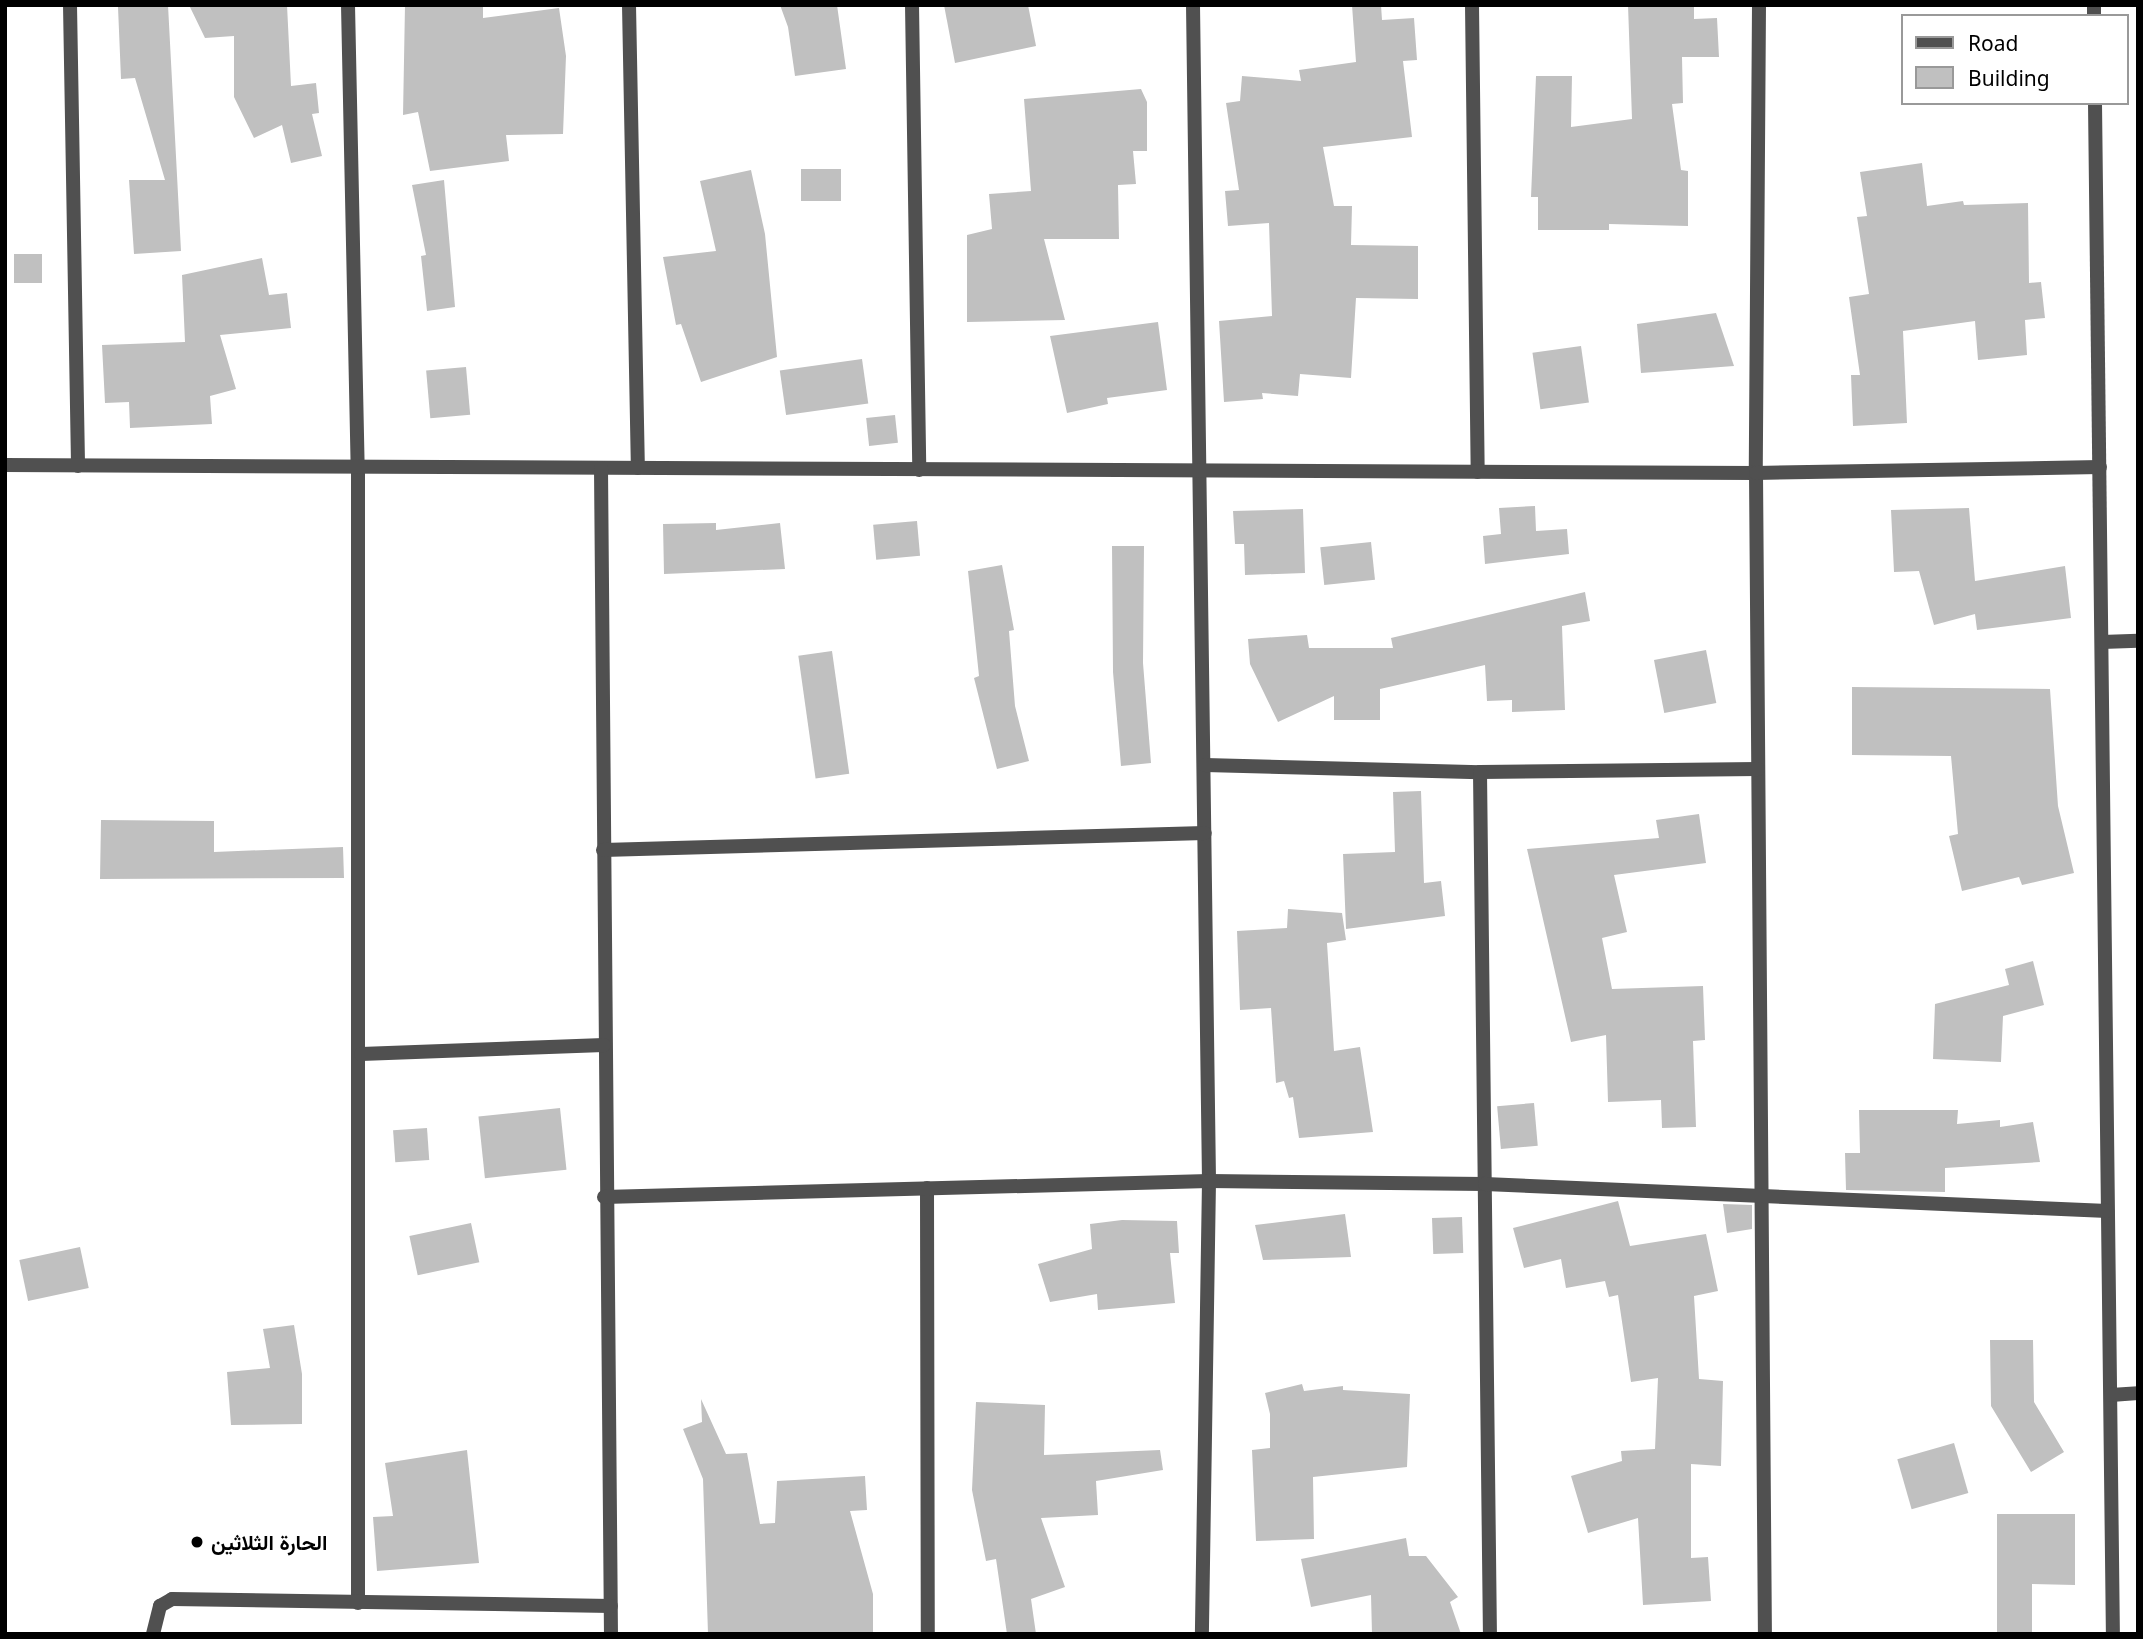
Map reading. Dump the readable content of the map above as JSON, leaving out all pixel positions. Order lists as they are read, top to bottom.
{
  "places": ["الحارة الثلاثين"],
  "legend": ["Road", "Building"]
}
